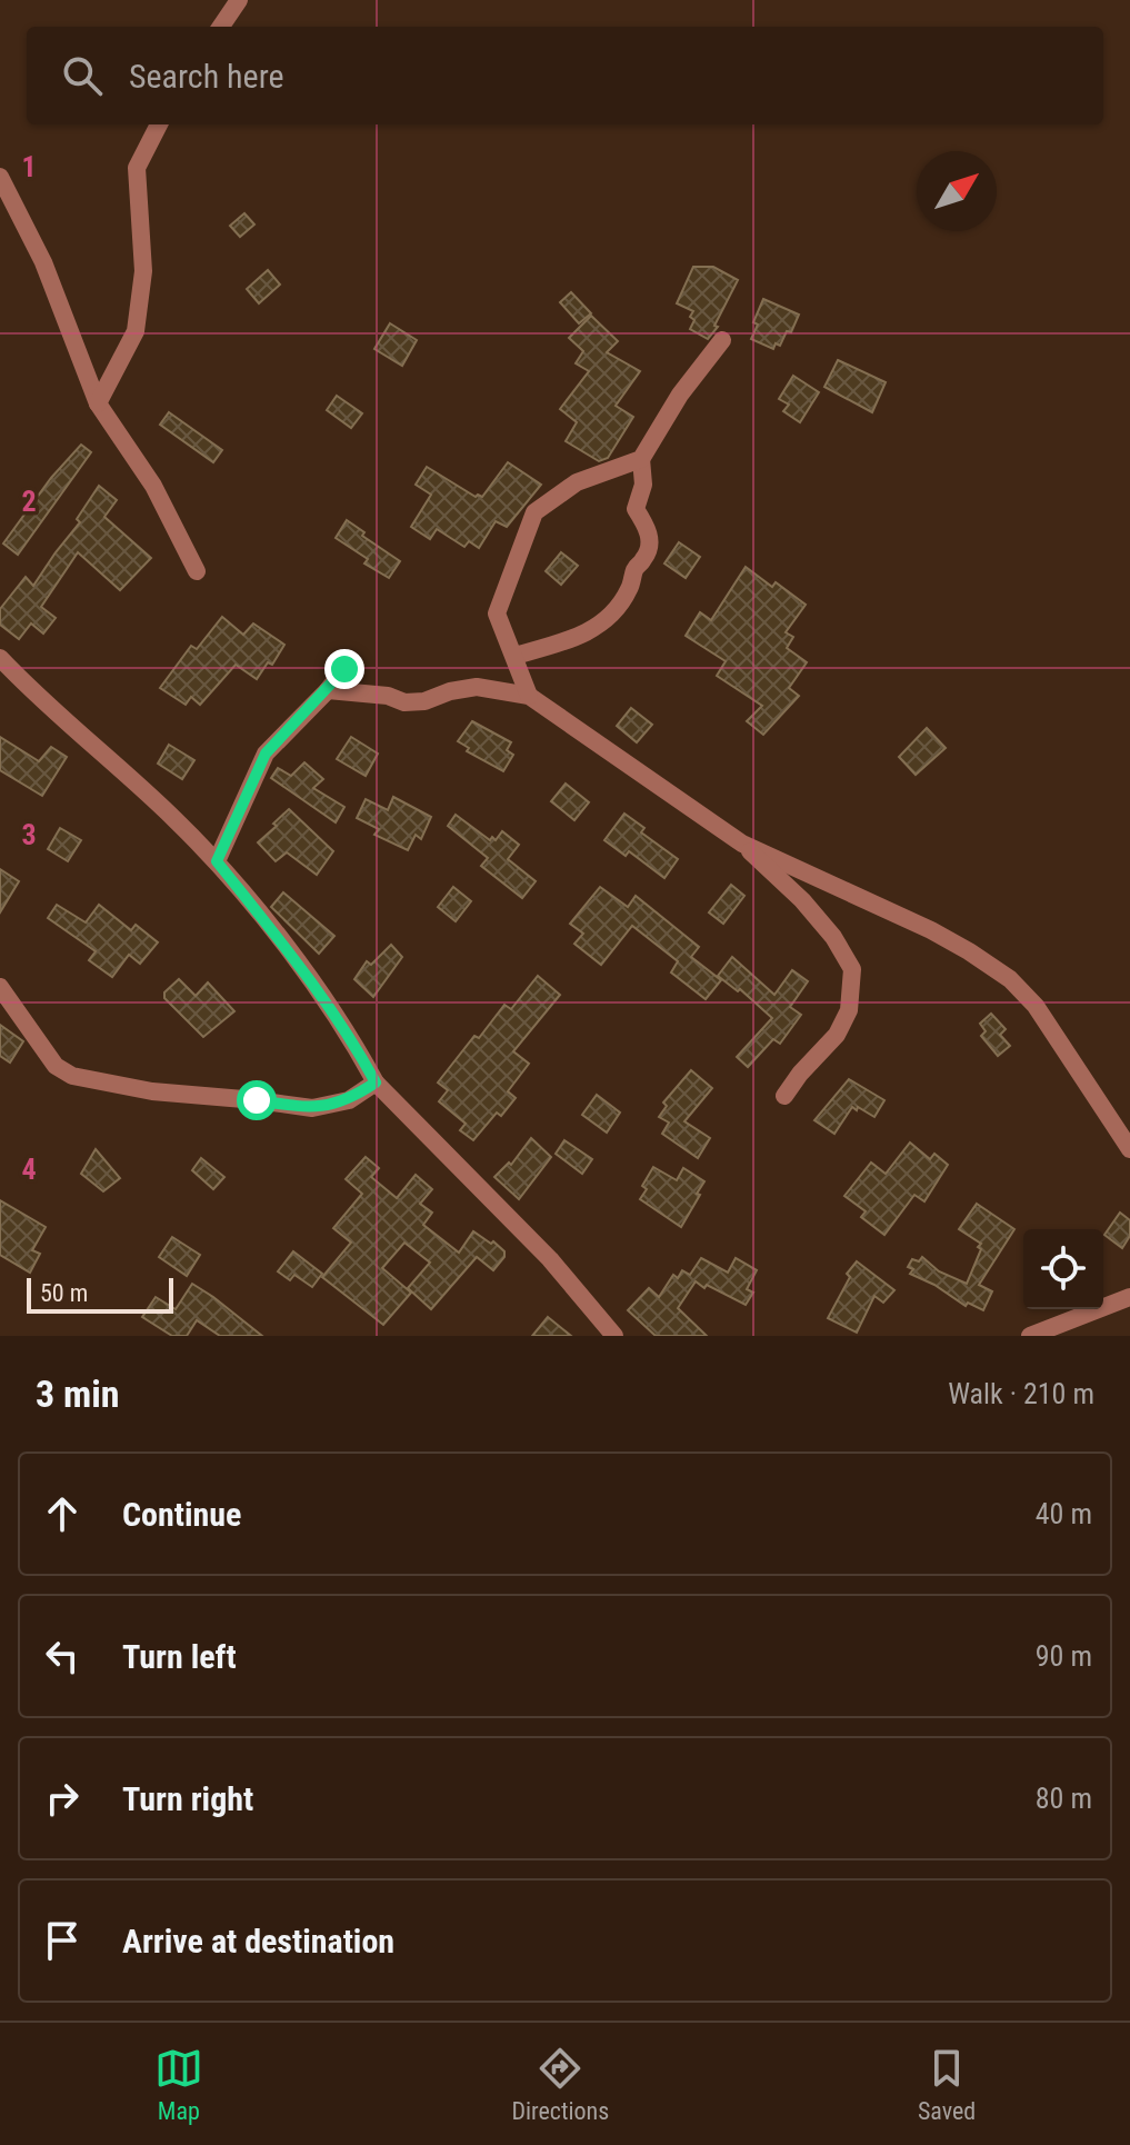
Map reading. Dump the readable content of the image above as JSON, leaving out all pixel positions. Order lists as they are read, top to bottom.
{
  "scale_bar": "50 m",
  "north": "top right",
  "page": {
    "search": "Search here",
    "scale": "50 m",
    "heading": ["3 min", "Walk · 210 m"],
    "list": [
      ["Continue", "40 m"],
      ["Turn left", "90 m"],
      ["Turn right", "80 m"],
      "Arrive at destination"
    ],
    "nav": ["Map", "Directions", "Saved"]
  },
  "grid": {
    "rows": [
      "1",
      "2",
      "3",
      "4"
    ]
  }
}
